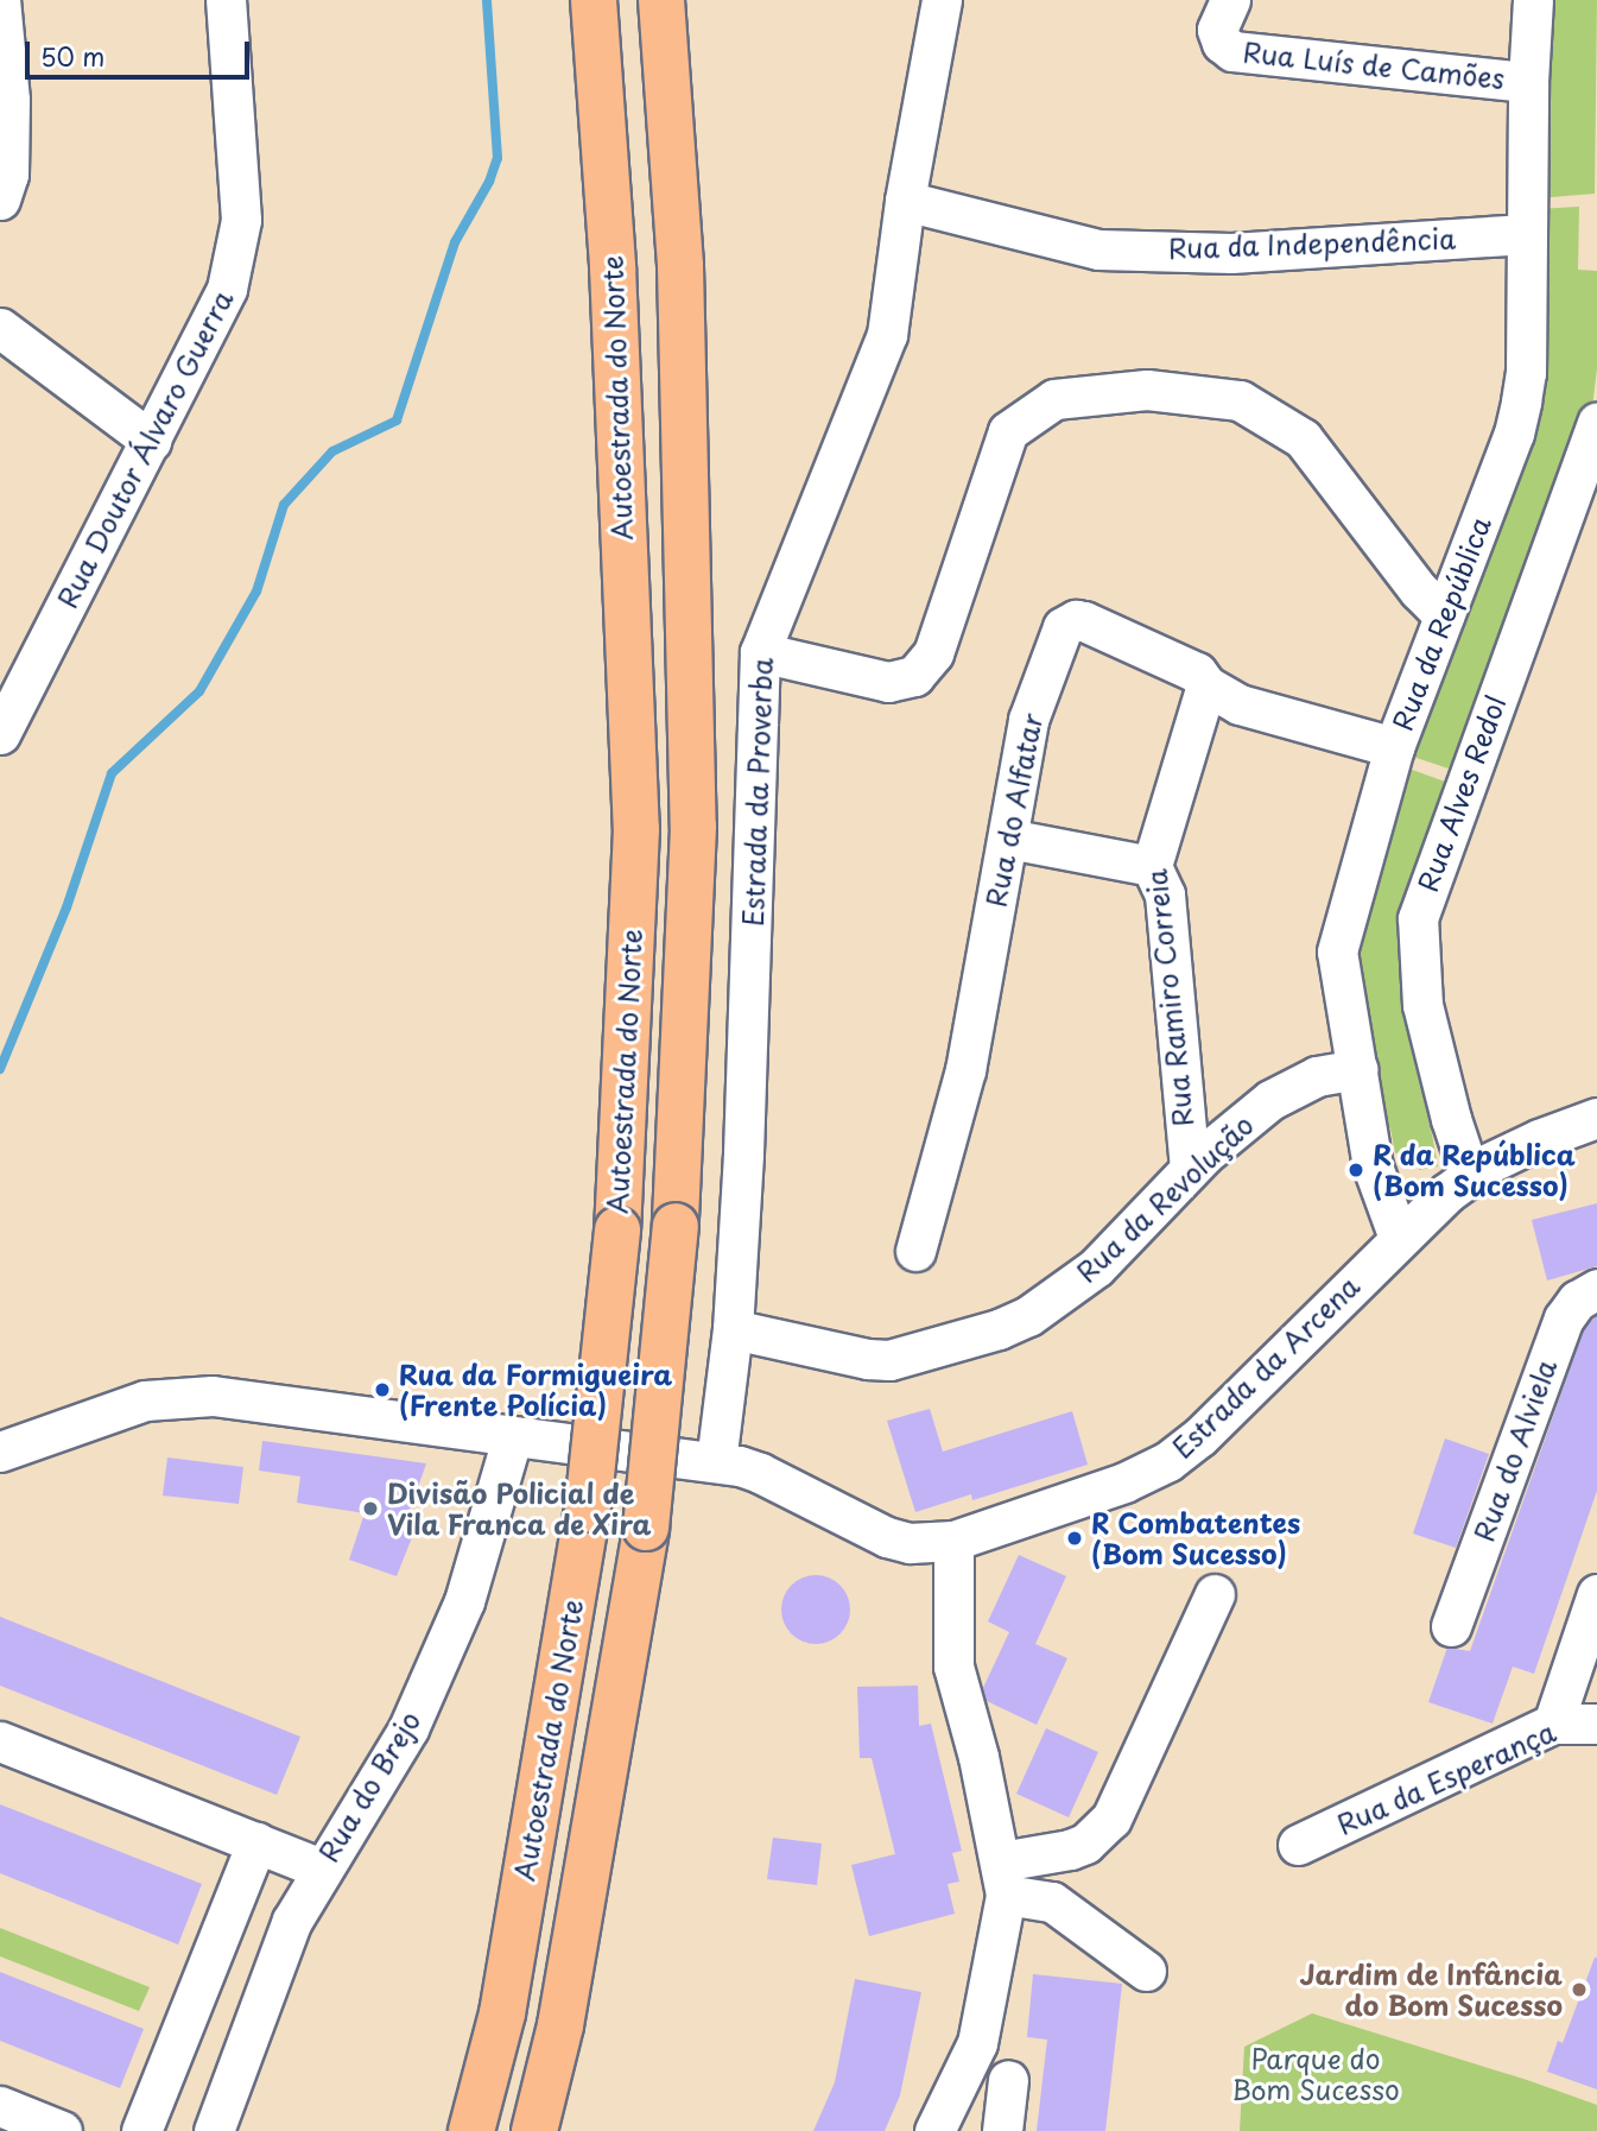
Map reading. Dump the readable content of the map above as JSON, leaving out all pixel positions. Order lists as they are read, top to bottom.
{
  "streets": {
    "highway": ["Autoestrada do Norte"],
    "street": [
      "Rua Luís de Camões",
      "Rua da Independência",
      "Rua Doutor Álvaro Guerra",
      "Rua da República",
      "Estrada da Proverba",
      "Rua Alves Redol",
      "Rua do Alfatar",
      "Rua Ramiro Correia",
      "Rua da Revolução",
      "Estrada da Arcena",
      "Rua do Alviela",
      "Rua da Esperança",
      "Rua do Brejo"
    ]
  },
  "crossings": [
    ["Rua Luís de Camões", "Rua da República"],
    ["Rua da Independência", "Rua da República"],
    ["Rua da Independência", "Estrada da Proverba"],
    ["Rua da República", "Rua do Alfatar"],
    ["Rua da República", "Rua da Revolução"],
    ["Rua da República", "Estrada da Arcena"],
    ["Estrada da Proverba", "Rua da Revolução"],
    ["Estrada da Proverba", "Estrada da Arcena"],
    ["Rua Alves Redol", "Estrada da Arcena"],
    ["Rua do Alfatar", "Rua Ramiro Correia"],
    ["Rua Ramiro Correia", "Rua da Revolução"],
    ["Estrada da Arcena", "Rua do Brejo"]
  ],
  "parks": ["Parque do Bom Sucesso"],
  "places": [
    "R da República (Bom Sucesso)",
    "Rua da Formigueira (Frente Polícia)",
    "Divisão Policial de Vila Franca de Xira",
    "R Combatentes (Bom Sucesso)",
    "Jardim de Infância do Bom Sucesso"
  ],
  "scale_bar": "50 m"
}
